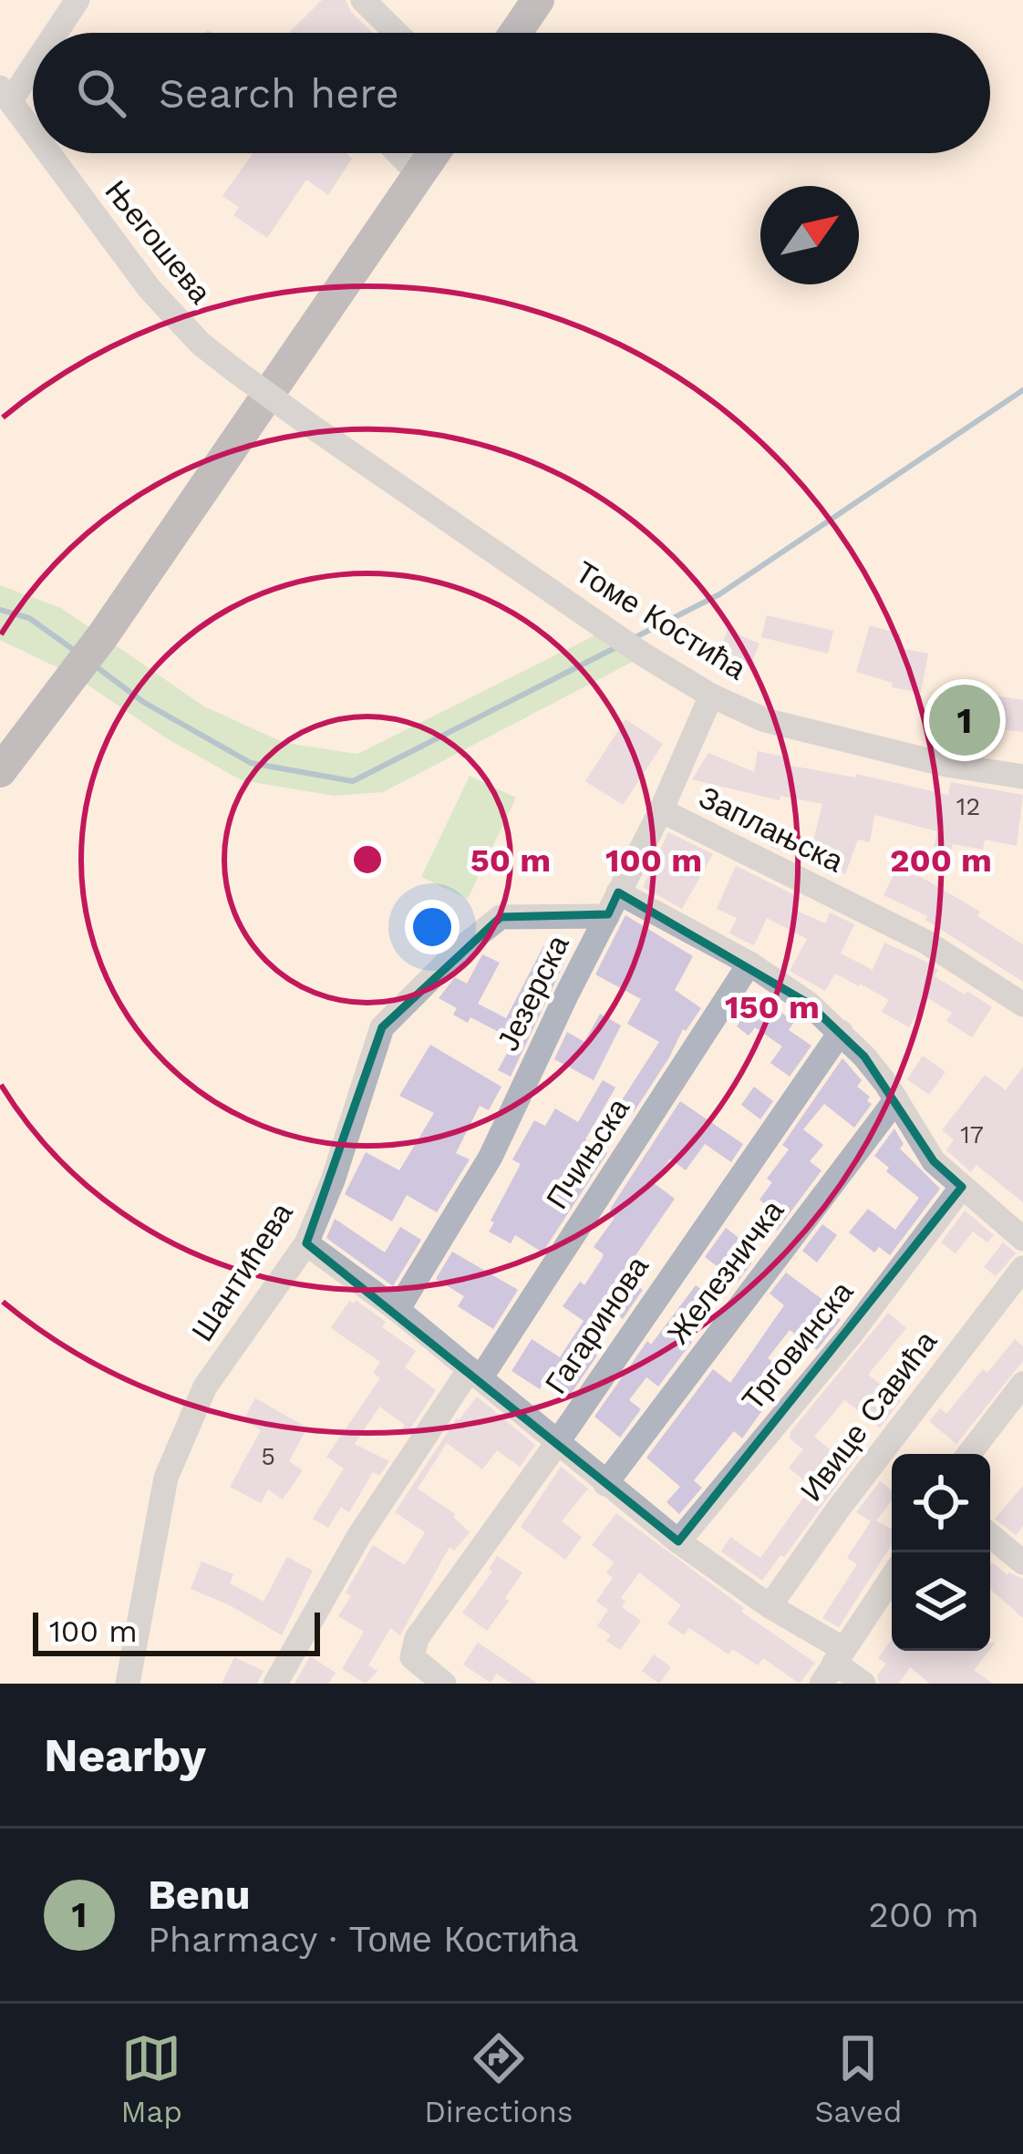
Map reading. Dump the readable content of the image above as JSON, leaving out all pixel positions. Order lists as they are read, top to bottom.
{
  "streets": {
    "street": [
      "Његошева",
      "Томе Костића",
      "Заплањска",
      "Језерска",
      "Пчињска",
      "Шантићева",
      "Железничка",
      "Гагаринова",
      "Трговинска",
      "Ивице Савића"
    ]
  },
  "crossings": [
    ["Његошева", "Томе Костића"],
    ["Томе Костића", "Језерска"],
    ["Заплањска", "Језерска"],
    ["Језерска", "Шантићева"]
  ],
  "house_numbers": ["12", "17", "5"],
  "scale_bar": "100 m",
  "north": "top right",
  "page": {
    "search": "Search here",
    "pins": "1",
    "scale": "100 m",
    "heading": "Nearby",
    "list": [
      {
        "mark": "1",
        "name": "Benu",
        "note": "Pharmacy · Томе Костића",
        "value": "200 m"
      }
    ],
    "nav": ["Map", "Directions", "Saved"]
  },
  "rings": [
    "50 m",
    "100 m",
    "200 m",
    "150 m"
  ]
}
